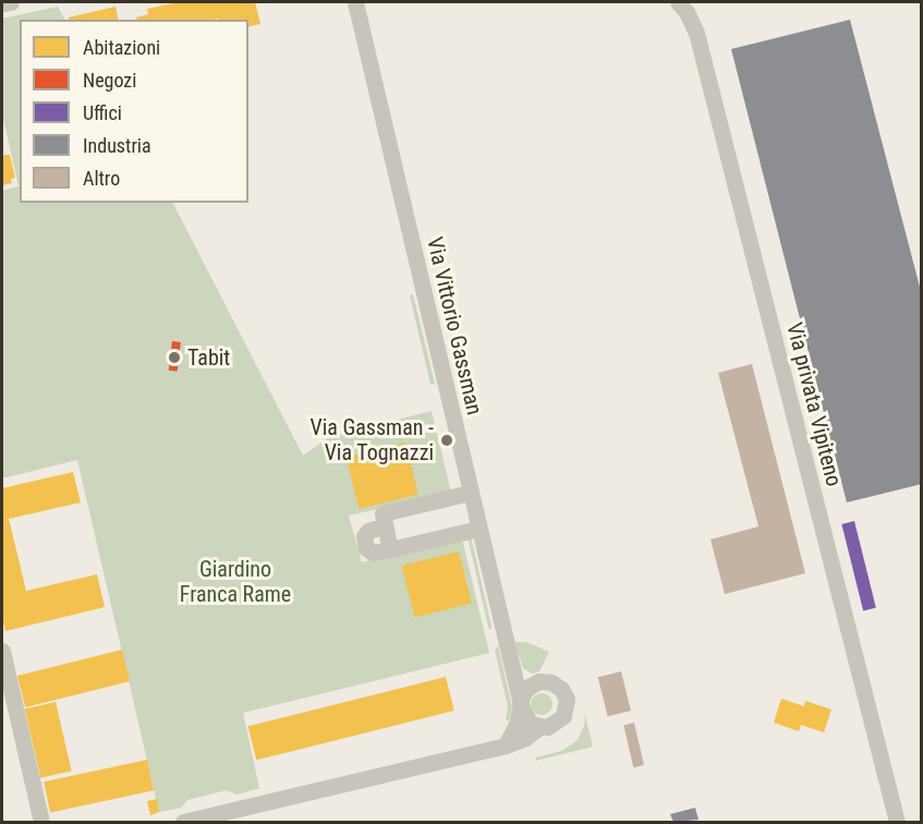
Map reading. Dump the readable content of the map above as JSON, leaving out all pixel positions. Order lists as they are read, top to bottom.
{
  "streets": {
    "street": ["Via Vittorio Gassman", "Via privata Vipiteno"]
  },
  "parks": ["Giardino Franca Rame"],
  "places": ["Tabit", "Via Gassman - Via Tognazzi"],
  "legend": [
    "Abitazioni",
    "Negozi",
    "Uffici",
    "Industria",
    "Altro"
  ]
}
